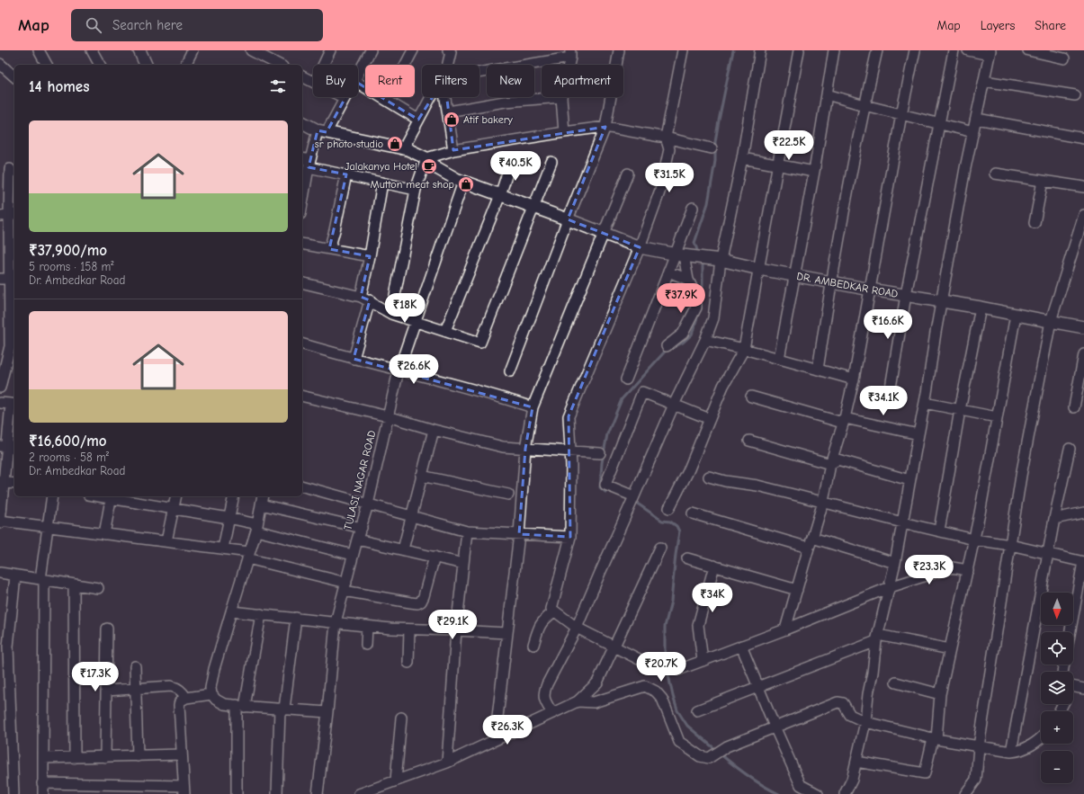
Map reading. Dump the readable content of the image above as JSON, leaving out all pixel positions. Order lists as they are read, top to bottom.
{
  "streets": {
    "street": ["DR. AMBEDKAR ROAD", "TULASI NAGAR ROAD"]
  },
  "crossings": [
    ["DR. AMBEDKAR ROAD", "TULASI NAGAR ROAD"]
  ],
  "places": {
    "shop": ["Atif bakery", "sr photo studio", "Mutton meat shop"],
    "cafe": ["Jalakanya Hotel"]
  },
  "north": "bottom",
  "page": {
    "header": "Map",
    "search": "Search here",
    "nav": ["Map", "Layers", "Share"],
    "chip": [
      "Buy",
      "Rent",
      "Filters",
      "New",
      "Apartment"
    ],
    "heading": "14 homes",
    "list": [
      {
        "name": "₹37,900/mo",
        "note": "5 rooms · 158 m² · Dr. Ambedkar Road"
      },
      {
        "name": "₹16,600/mo",
        "note": "2 rooms · 58 m² · Dr. Ambedkar Road"
      }
    ],
    "price": [
      "₹22.5K",
      "₹40.5K",
      "₹31.5K",
      "₹37.9K",
      "₹18K",
      "₹16.6K",
      "₹26.6K",
      "₹34.1K",
      "₹23.3K",
      "₹34K",
      "₹29.1K",
      "₹20.7K",
      "₹17.3K",
      "₹26.3K"
    ],
    "map_buttons": ["+", "−"]
  }
}
